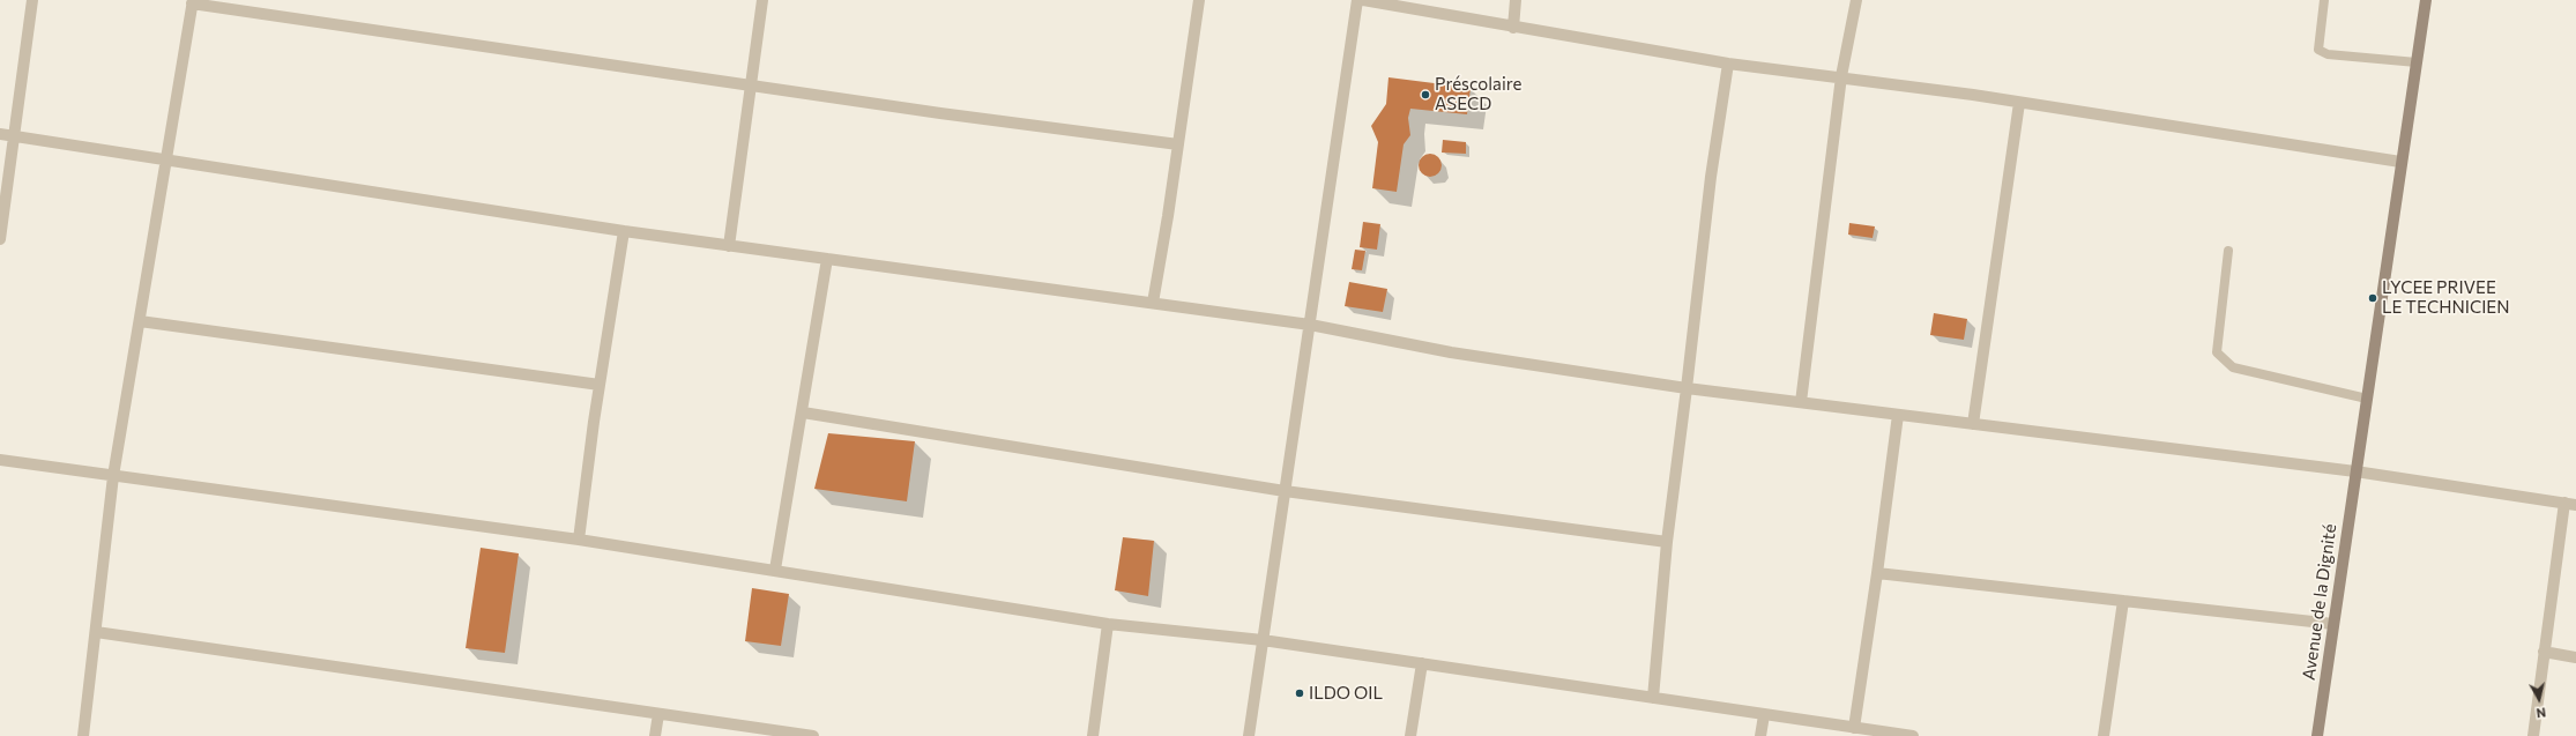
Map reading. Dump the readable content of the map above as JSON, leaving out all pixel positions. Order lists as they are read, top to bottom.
{
  "streets": {
    "street": ["Avenue de la Dignité"]
  },
  "places": ["Préscolaire ASECD", "LYCEE PRIVEE LE TECHNICIEN", "ILDO OIL"],
  "north": "bottom"
}
